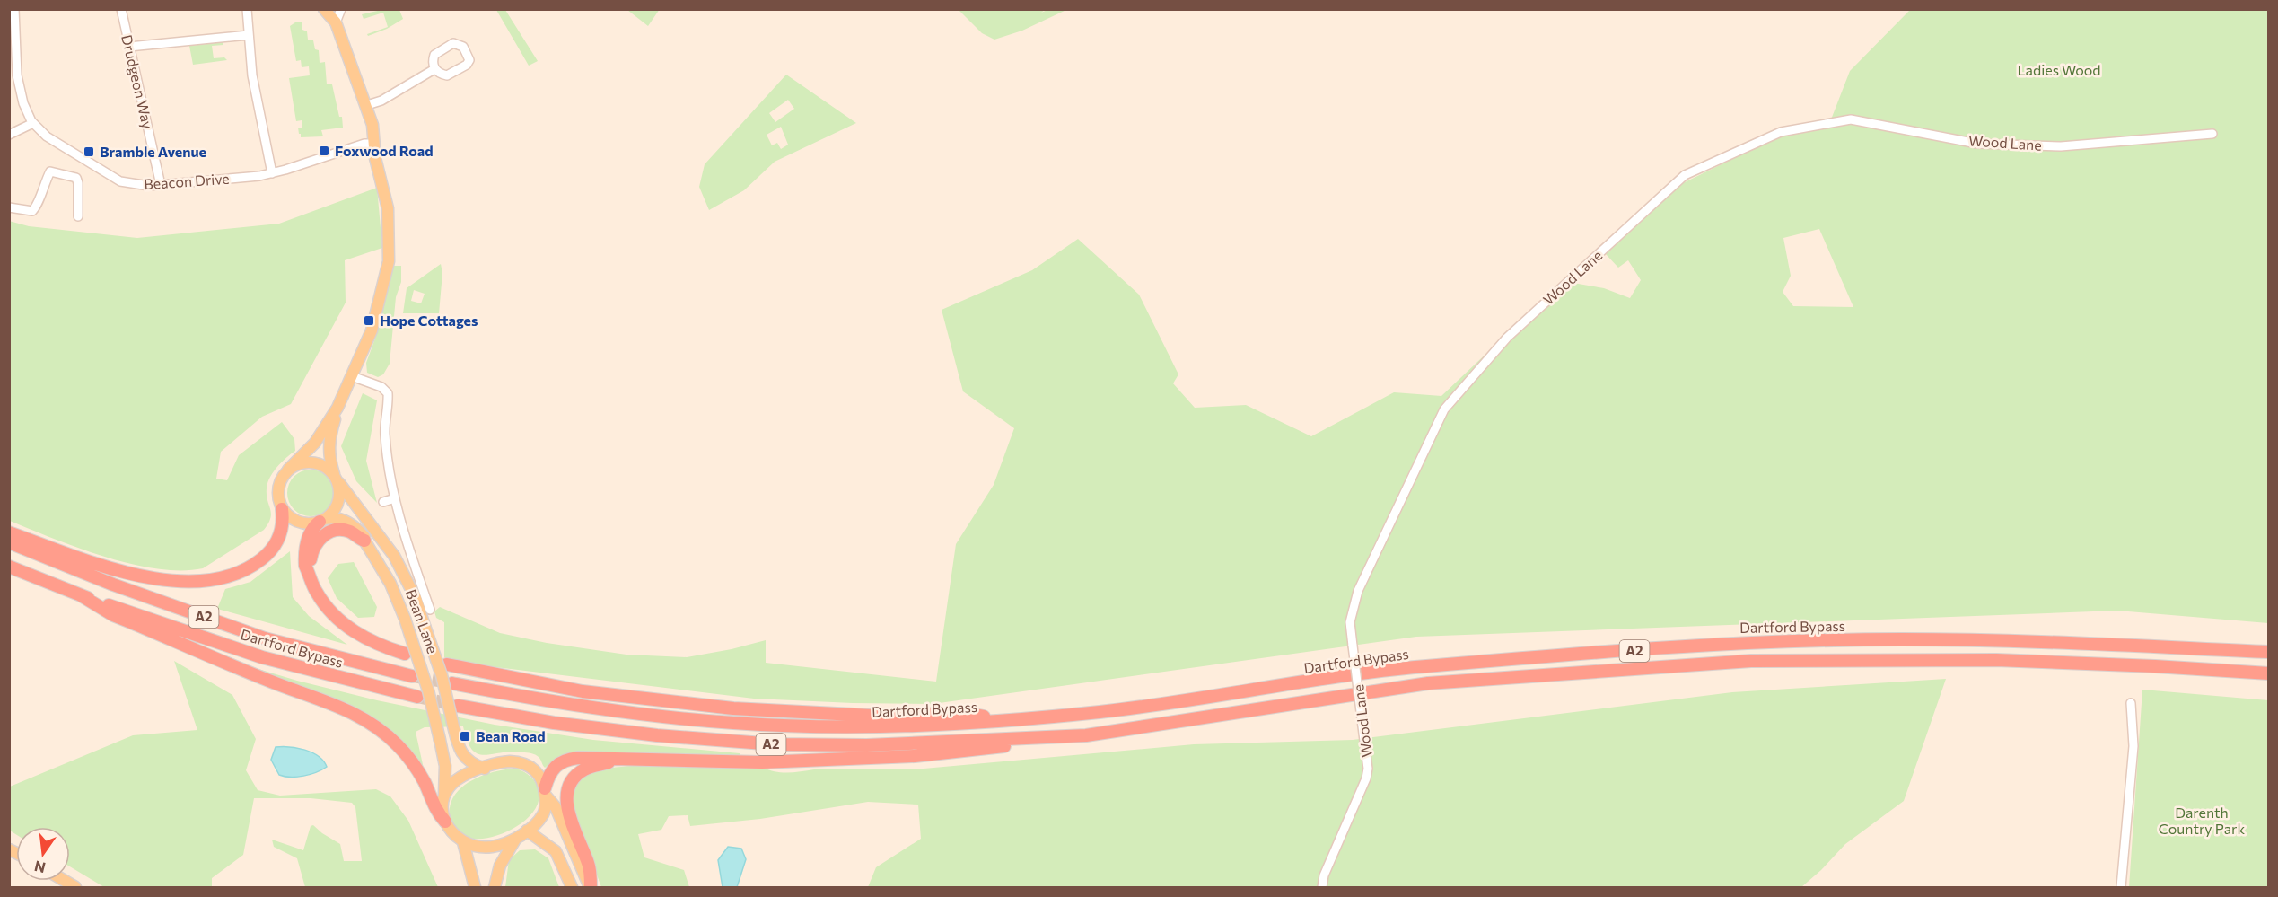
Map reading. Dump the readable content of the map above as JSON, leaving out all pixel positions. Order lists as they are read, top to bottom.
{
  "streets": {
    "highway": ["A2", "Dartford Bypass"],
    "main road": ["Bean Lane"],
    "street": ["Drudgeon Way", "Wood Lane", "Beacon Drive"]
  },
  "crossings": [
    ["Drudgeon Way", "Beacon Drive"],
    ["Beacon Drive", "Bean Lane"],
    ["A2", "Dartford Bypass"]
  ],
  "parks": ["Ladies Wood", "Darenth Country Park"],
  "places": {
    "transit": [
      "Foxwood Road",
      "Bramble Avenue",
      "Hope Cottages",
      "Bean Road"
    ]
  },
  "north": "bottom"
}
